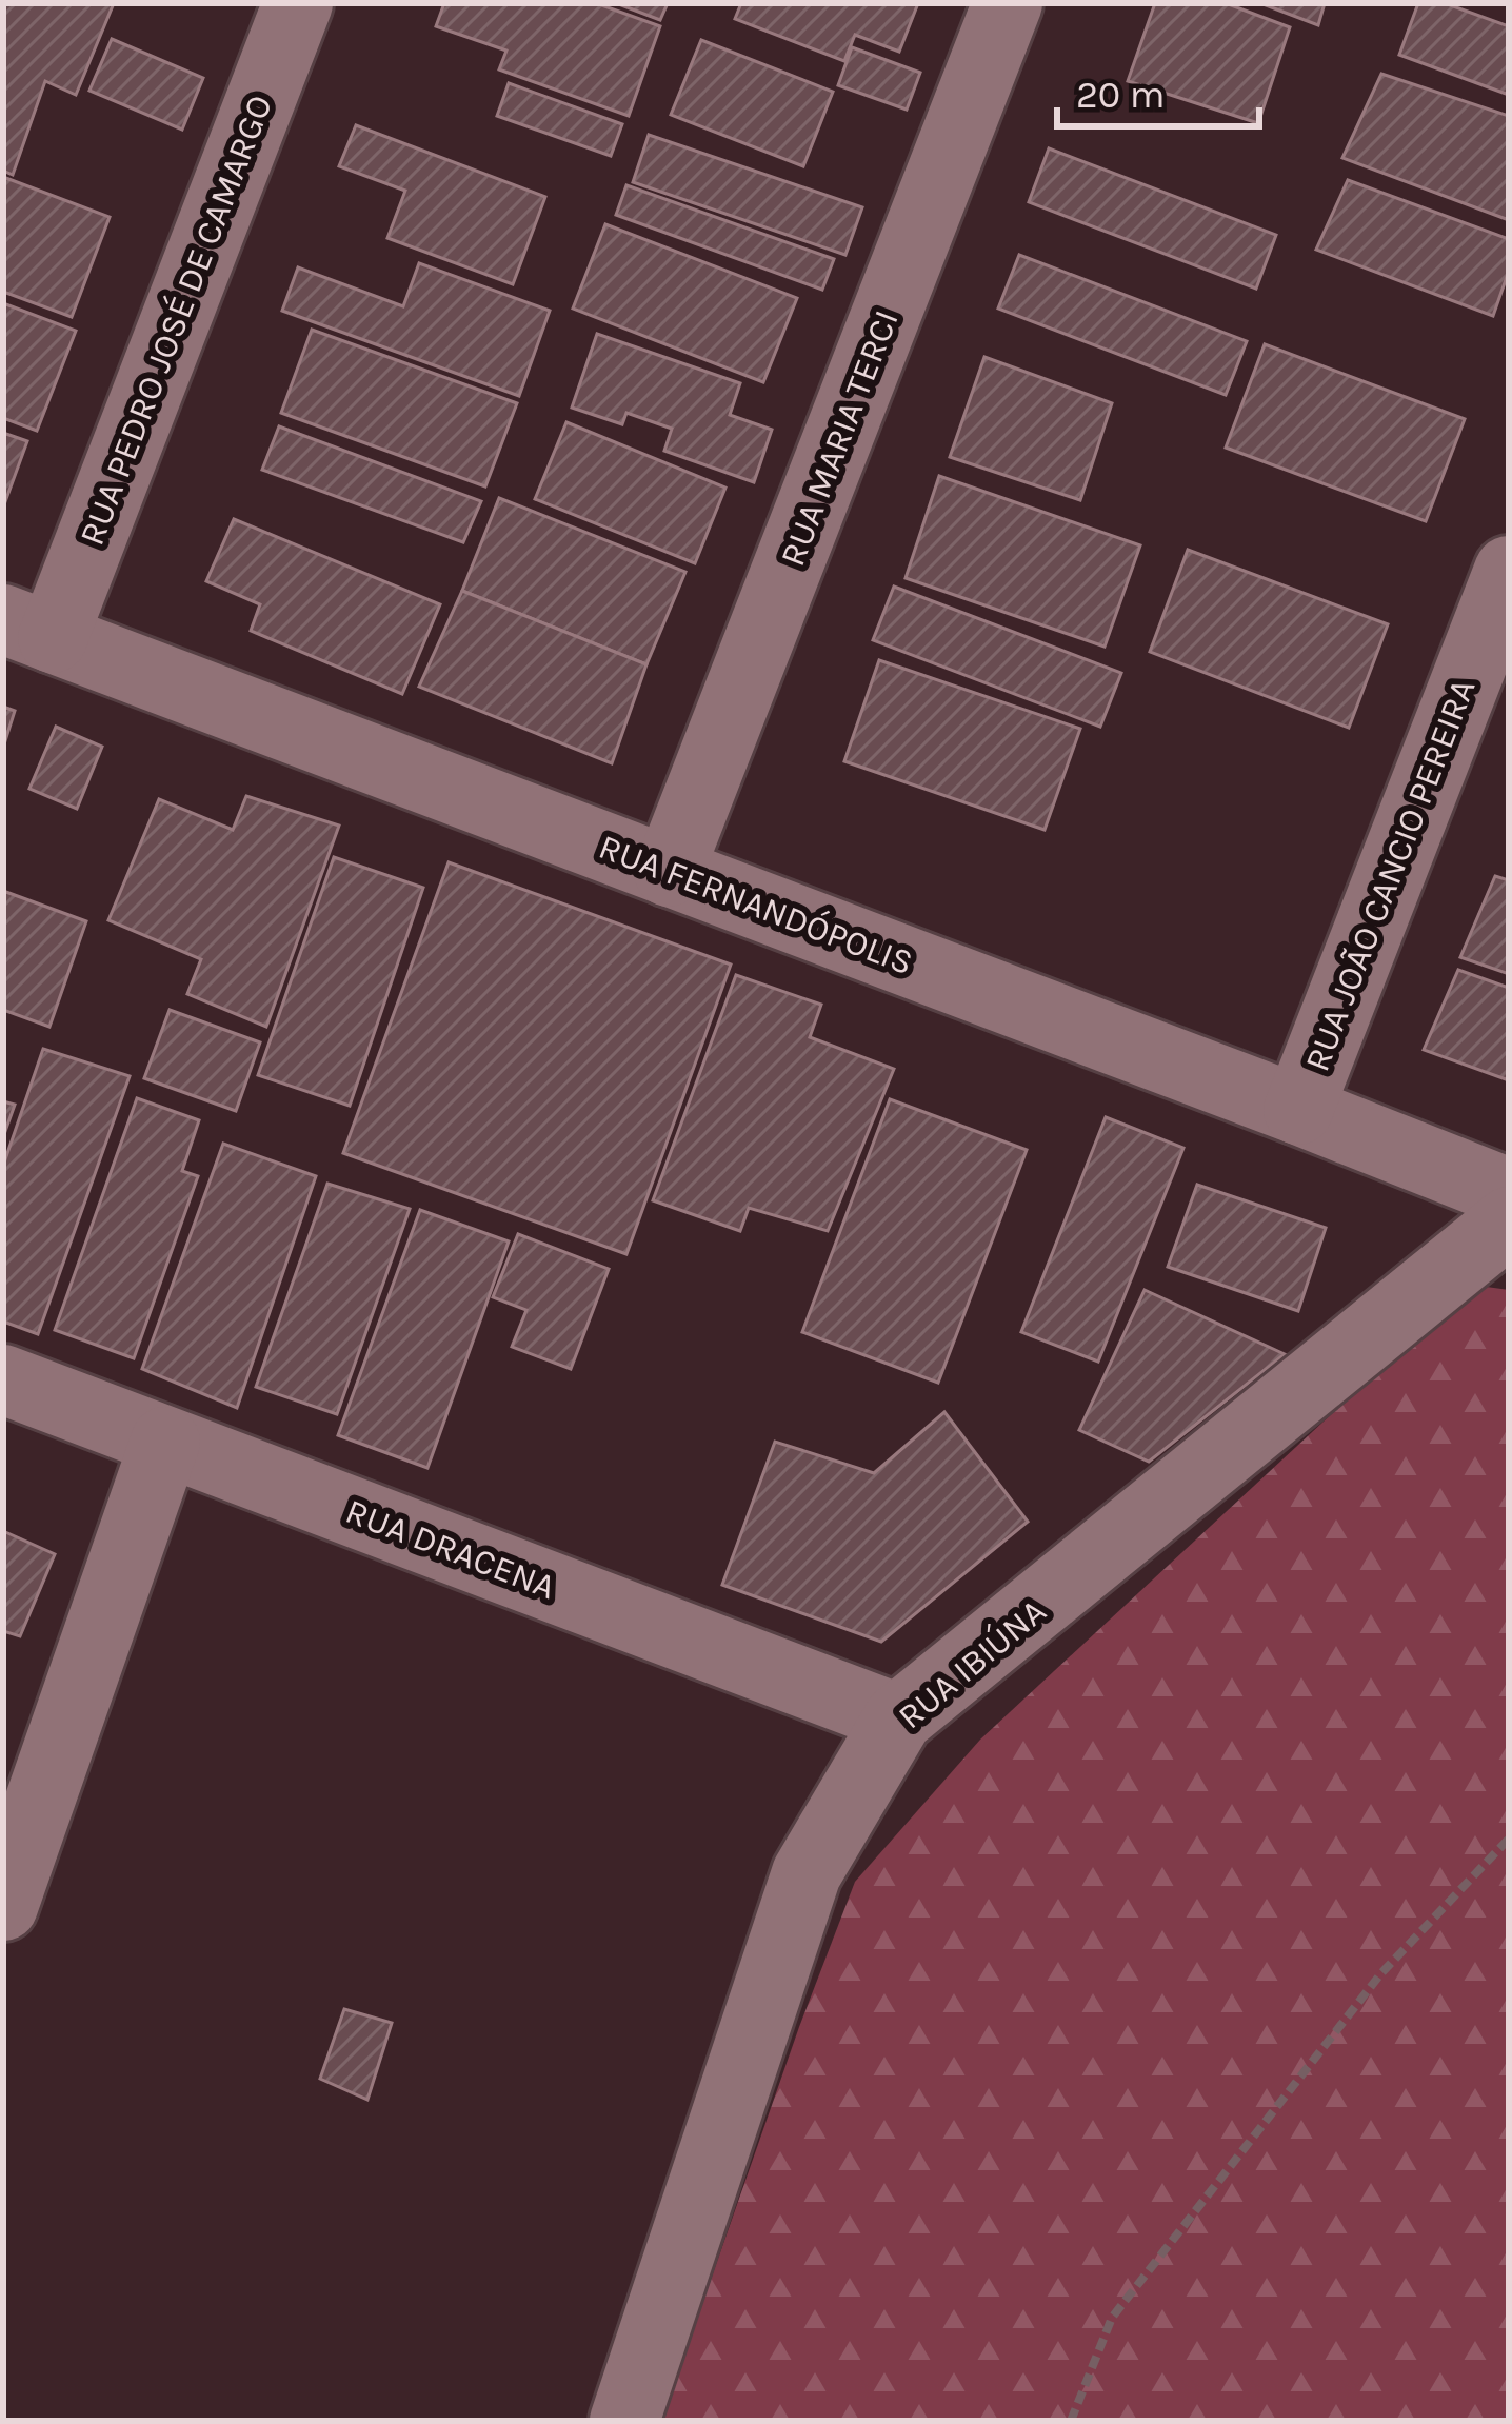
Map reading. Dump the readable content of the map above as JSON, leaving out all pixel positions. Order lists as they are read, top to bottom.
{
  "streets": {
    "street": [
      "RUA PEDRO JOSÉ DE CAMARGO",
      "RUA MARIA TERCI",
      "RUA JOÃO CANCIO PEREIRA",
      "RUA FERNANDÓPOLIS",
      "RUA DRACENA",
      "RUA IBIÚNA"
    ]
  },
  "crossings": [
    ["RUA PEDRO JOSÉ DE CAMARGO", "RUA FERNANDÓPOLIS"],
    ["RUA MARIA TERCI", "RUA FERNANDÓPOLIS"],
    ["RUA JOÃO CANCIO PEREIRA", "RUA FERNANDÓPOLIS"],
    ["RUA DRACENA", "RUA IBIÚNA"]
  ],
  "scale_bar": "20 m"
}
